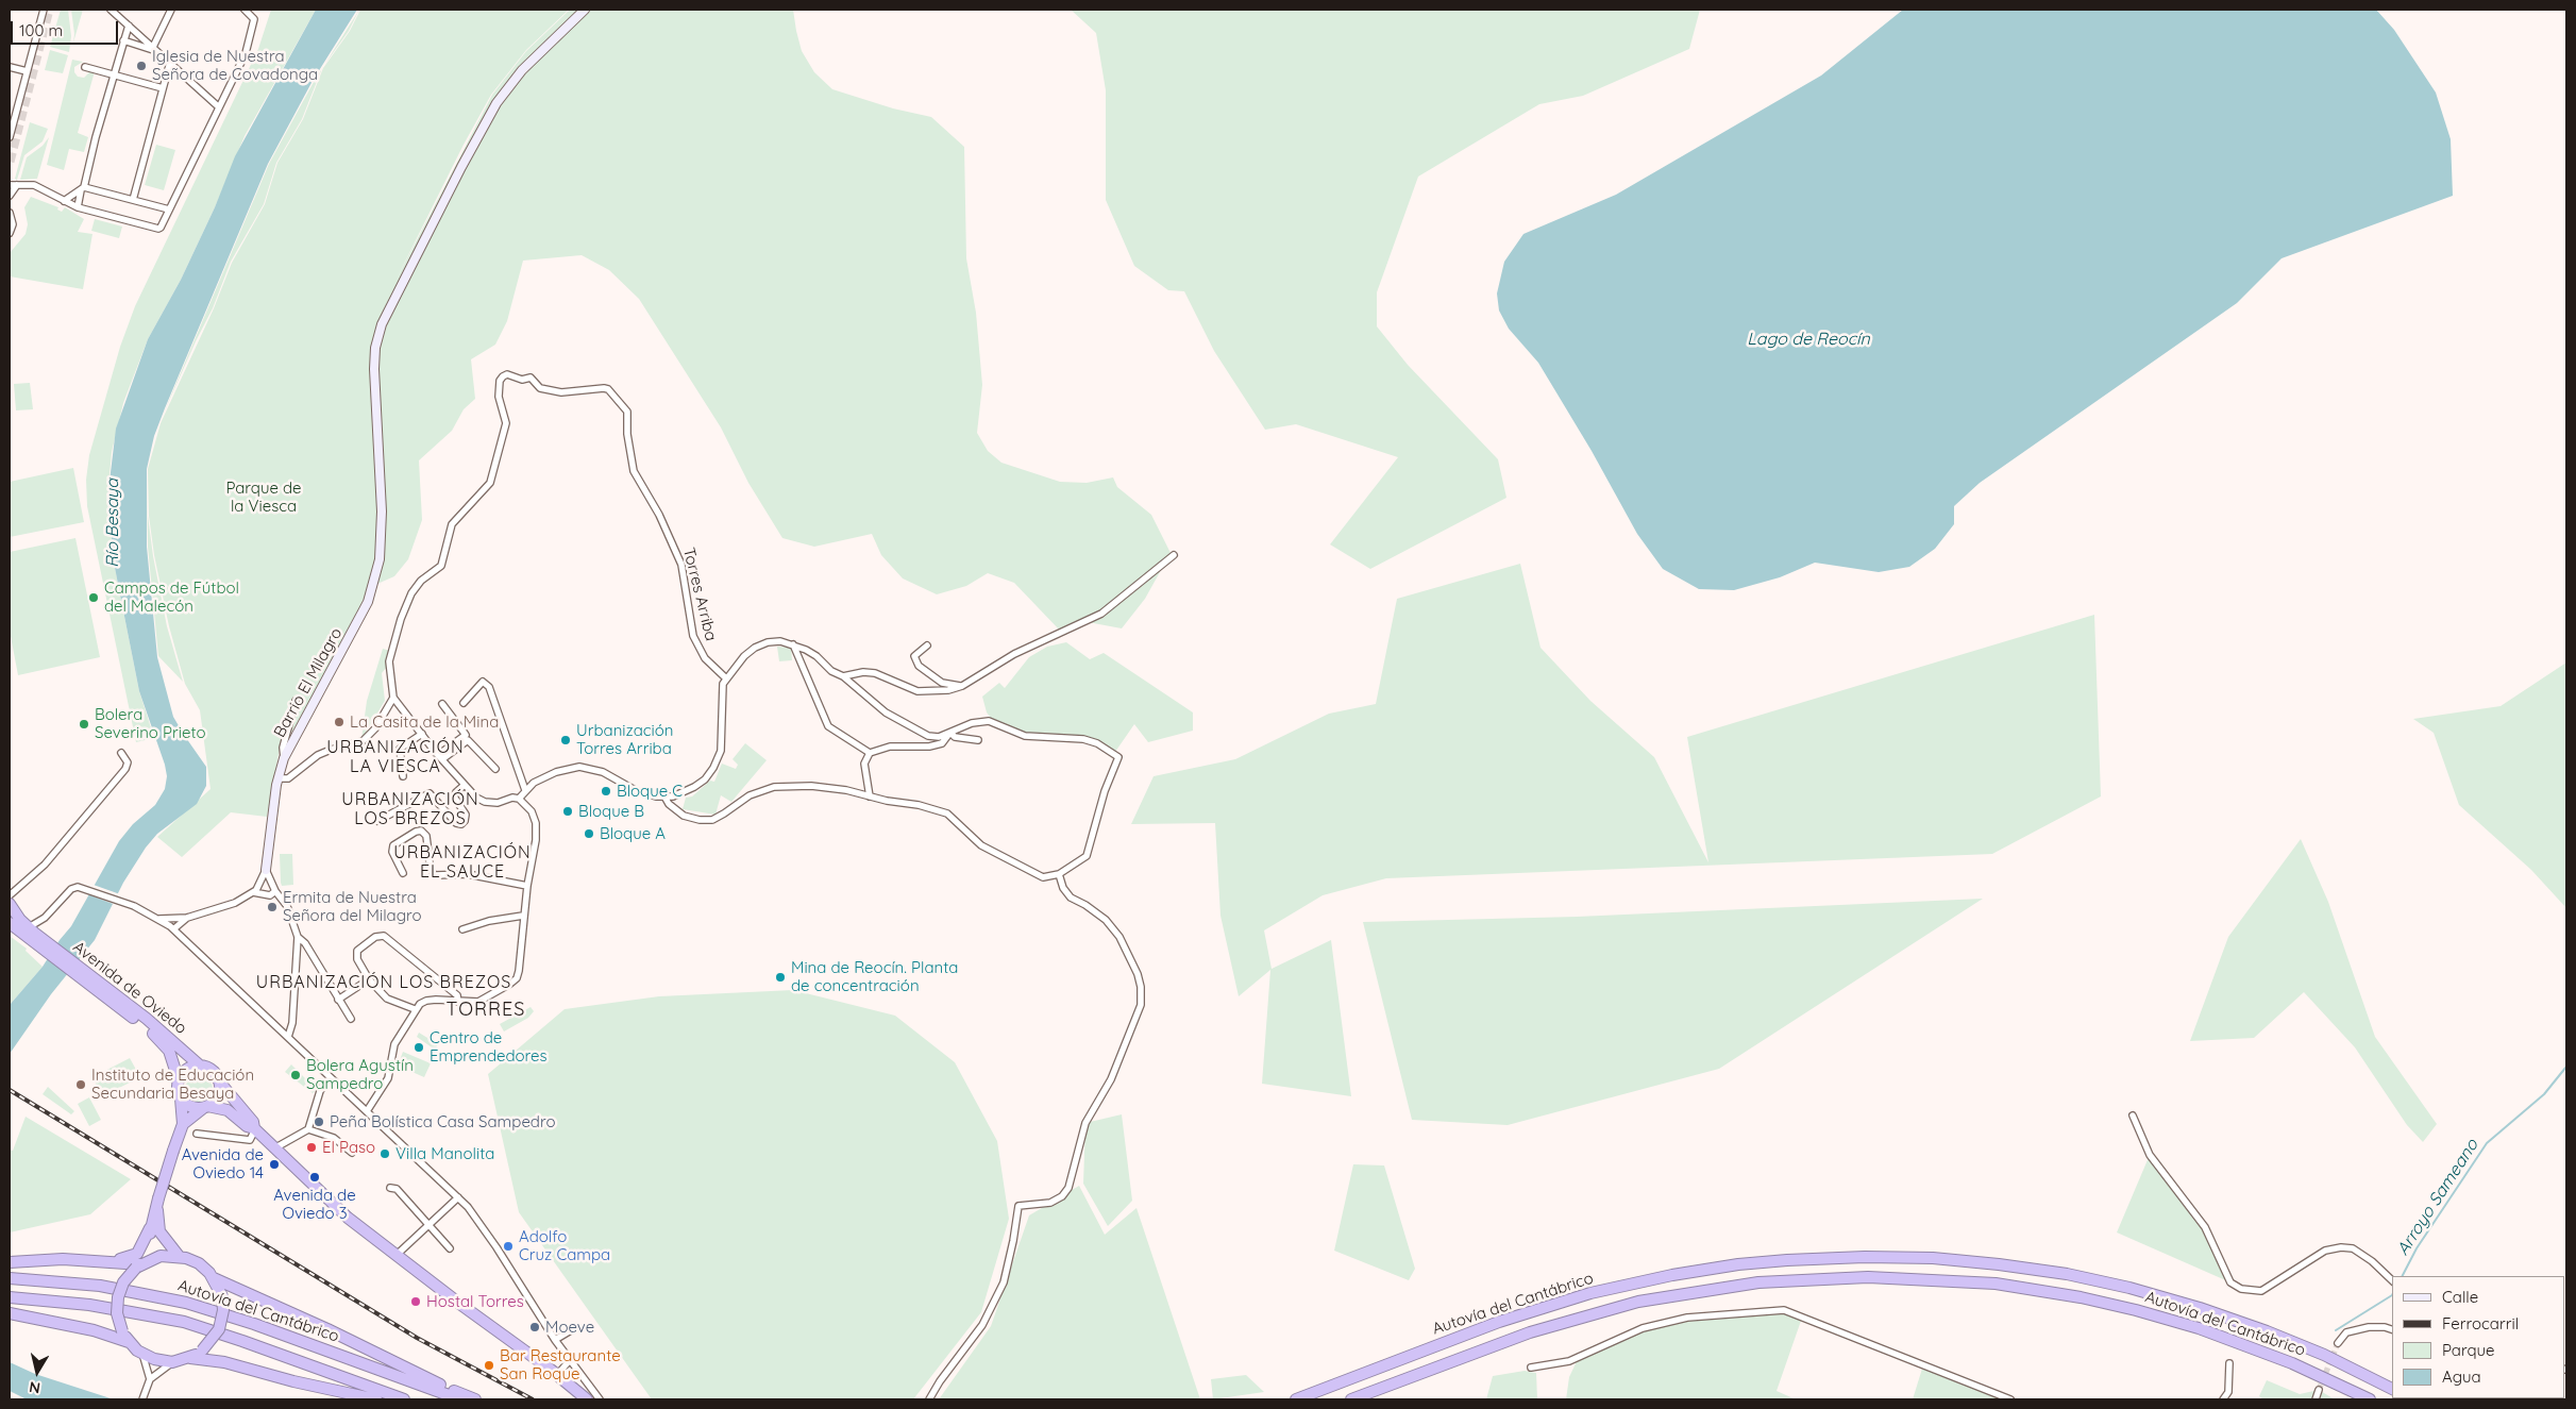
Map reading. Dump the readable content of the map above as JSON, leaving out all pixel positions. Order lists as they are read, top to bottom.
{
  "streets": {
    "highway": ["Avenida de Oviedo", "Autovía del Cantábrico"],
    "street": ["Torres Arriba", "Barrio El Milagro"]
  },
  "districts": [
    "URBANIZACIÓN LA VIESCA",
    "URBANIZACIÓN LOS BREZOS",
    "URBANIZACIÓN EL SAUCE",
    "URBANIZACIÓN LOS BREZOS",
    "TORRES"
  ],
  "water": ["Lago de Reocín", "Río Besaya", "Arroyo Sameano"],
  "parks": ["Parque de la Viesca"],
  "places": [
    "Iglesia de Nuestra Señora de Covadonga",
    "Campos de Fútbol del Malecón",
    "La Casita de la Mina",
    "Bolera Severino Prieto",
    "Urbanización Torres Arriba",
    "Bloque C",
    "Bloque B",
    "Bloque A",
    "Ermita de Nuestra Señora del Milagro",
    "Mina de Reocín. Planta de concentración",
    "Centro de Emprendedores",
    "Bolera Agustín Sampedro",
    "Instituto de Educación Secundaria Besaya",
    "Peña Bolística Casa Sampedro",
    "El Paso",
    "Villa Manolita",
    "Avenida de Oviedo 14",
    "Avenida de Oviedo 3",
    "Adolfo Cruz Campa",
    "Hostal Torres",
    "Moeve",
    "Bar Restaurante San Roque"
  ],
  "legend": [
    "Calle",
    "Ferrocarril",
    "Parque",
    "Agua"
  ],
  "scale_bar": "100 m",
  "north": "bottom"
}
